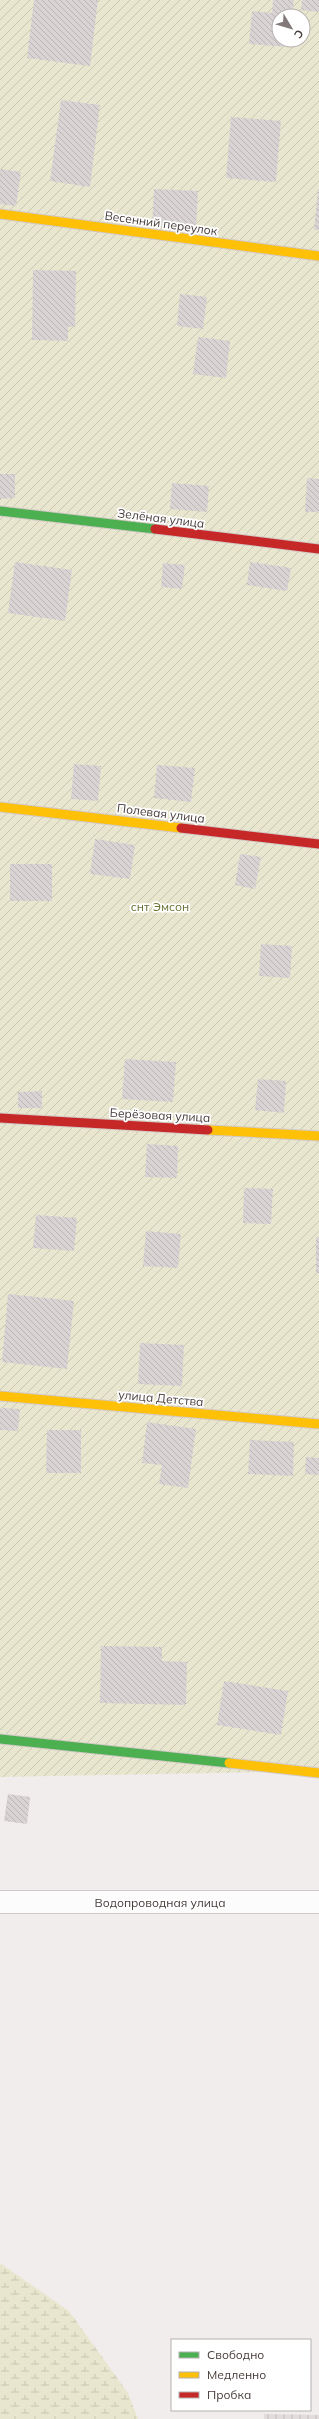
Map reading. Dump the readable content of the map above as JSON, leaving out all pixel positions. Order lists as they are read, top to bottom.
{
  "streets": {
    "street": [
      "Весенний переулок",
      "Зелёная улица",
      "Полевая улица",
      "Берёзовая улица",
      "улица Детства",
      "Водопроводная улица"
    ]
  },
  "parks": ["снт Эмсон"],
  "legend": ["Свободно", "Медленно", "Пробка"],
  "north": "bottom right"
}
